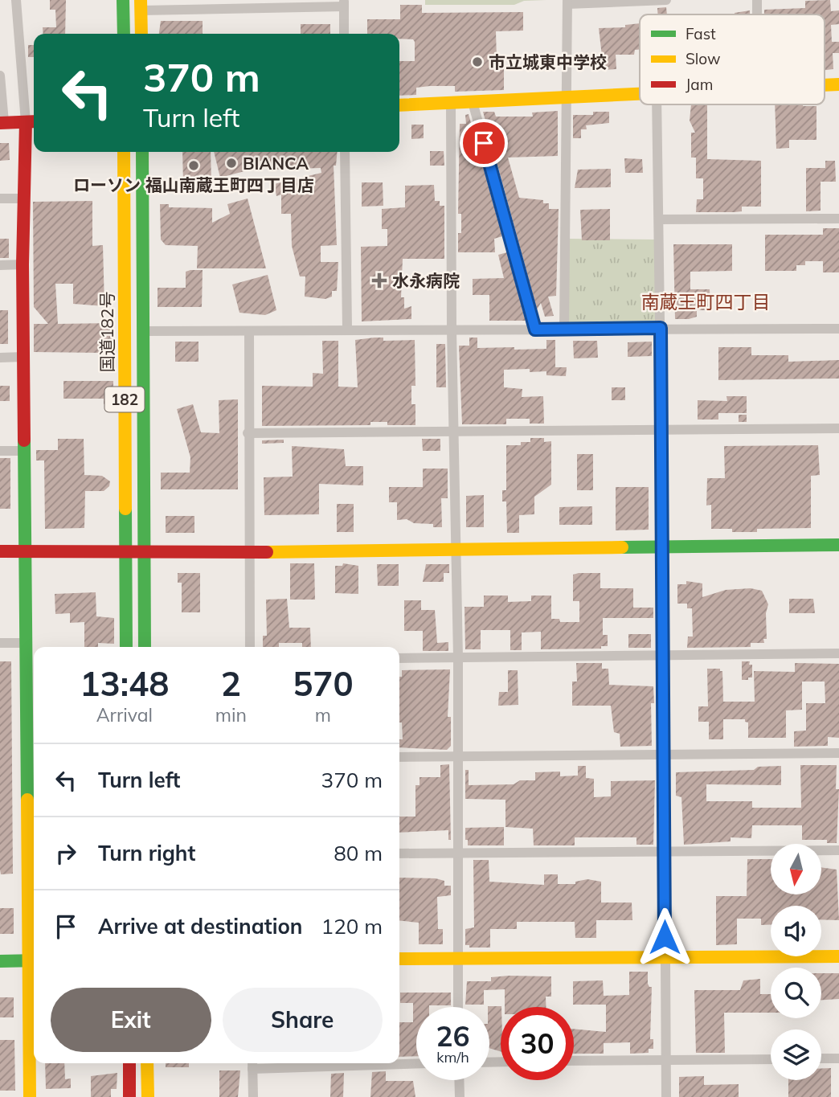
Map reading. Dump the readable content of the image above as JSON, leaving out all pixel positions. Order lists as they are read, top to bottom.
{
  "streets": {
    "main road": ["国道182号", "182"]
  },
  "districts": ["南蔵王町四丁目"],
  "places": {
    "other": ["市立城東中学校", "BIANCA", "ローソン 福山南蔵王町四丁目店"],
    "health": ["水永病院"]
  },
  "legend": ["Fast", "Slow", "Jam"],
  "north": "bottom",
  "page": {
    "turn": ["370 m", "Turn left"],
    "eta": [
      "13:48",
      "Arrival",
      "2",
      "min",
      "570",
      "m"
    ],
    "list": [
      {
        "name": "Turn left",
        "value": "370 m"
      },
      {
        "name": "Turn right",
        "value": "80 m"
      },
      {
        "name": "Arrive at destination",
        "value": "120 m"
      }
    ],
    "buttons": ["Exit", "Share"],
    "speed": "26 km/h",
    "limit": "30"
  }
}
